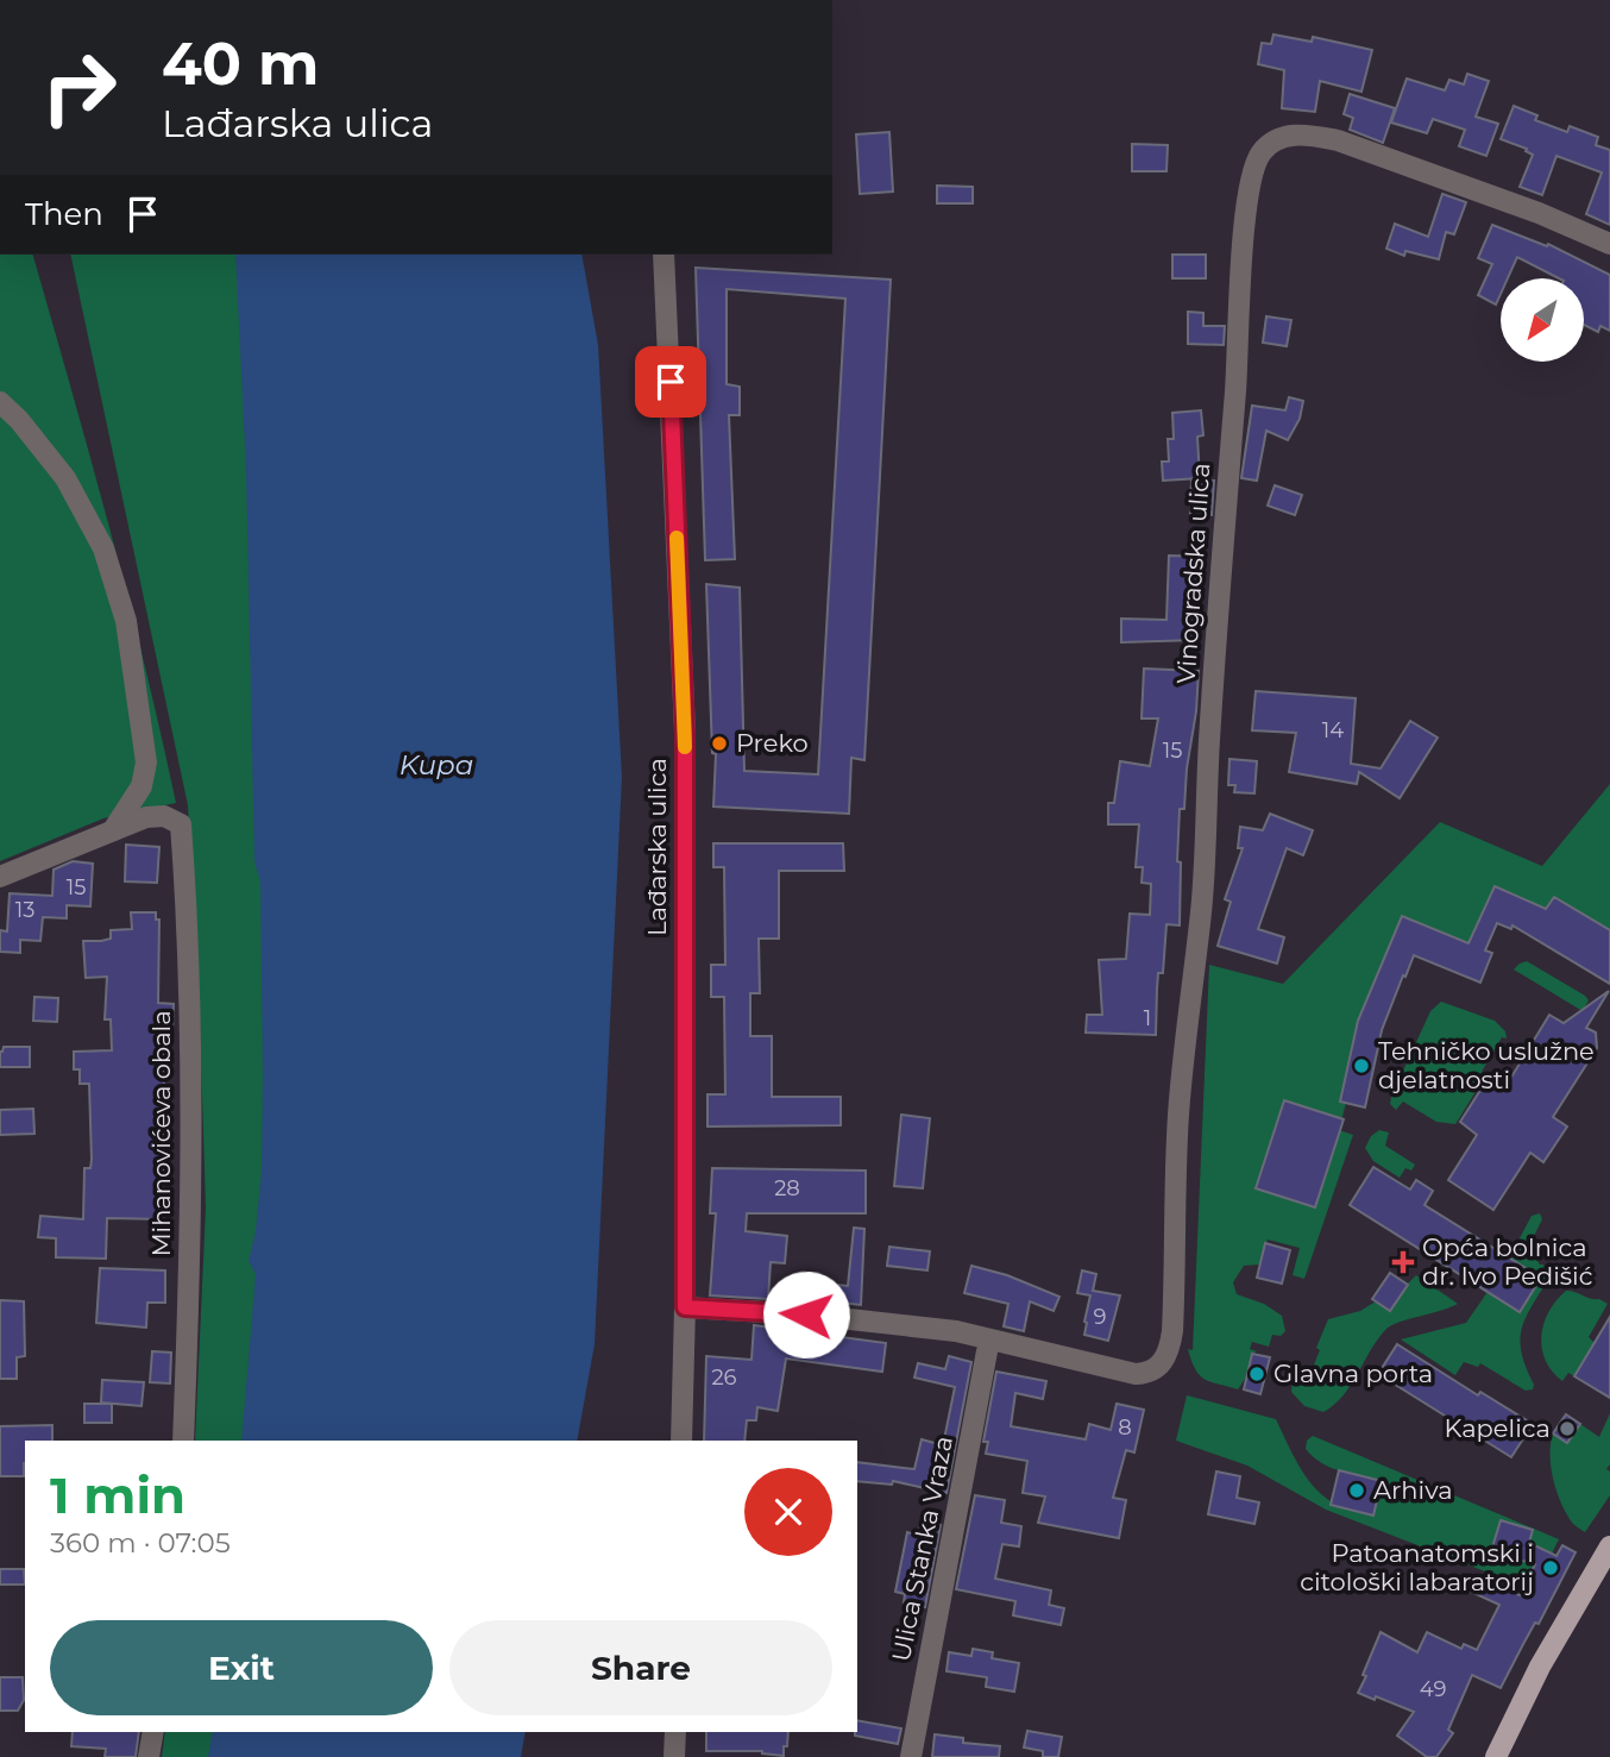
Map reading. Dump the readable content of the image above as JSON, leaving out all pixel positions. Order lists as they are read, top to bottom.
{
  "streets": {
    "street": [
      "Vinogradska ulica",
      "Lađarska ulica",
      "Mihanovićeva obala",
      "Ulica Stanka Vraza"
    ]
  },
  "crossings": [
    ["Vinogradska ulica", "Lađarska ulica"]
  ],
  "water": ["Kupa"],
  "places": {
    "other": [
      "Preko",
      "Tehničko uslužne djelatnosti",
      "Glavna porta",
      "Kapelica",
      "Arhiva",
      "Patoanatomski i citološki labaratorij"
    ],
    "health": ["Opća bolnica dr. Ivo Pedišić"]
  },
  "house_numbers": [
    "14",
    "15",
    "15",
    "13",
    "1",
    "28",
    "9",
    "26",
    "8",
    "49"
  ],
  "north": "bottom left",
  "page": {
    "turn": ["40 m", "Lađarska ulica"],
    "then": "Then",
    "heading": ["1 min", "360 m · 07:05"],
    "buttons": ["Exit", "Share"]
  }
}
